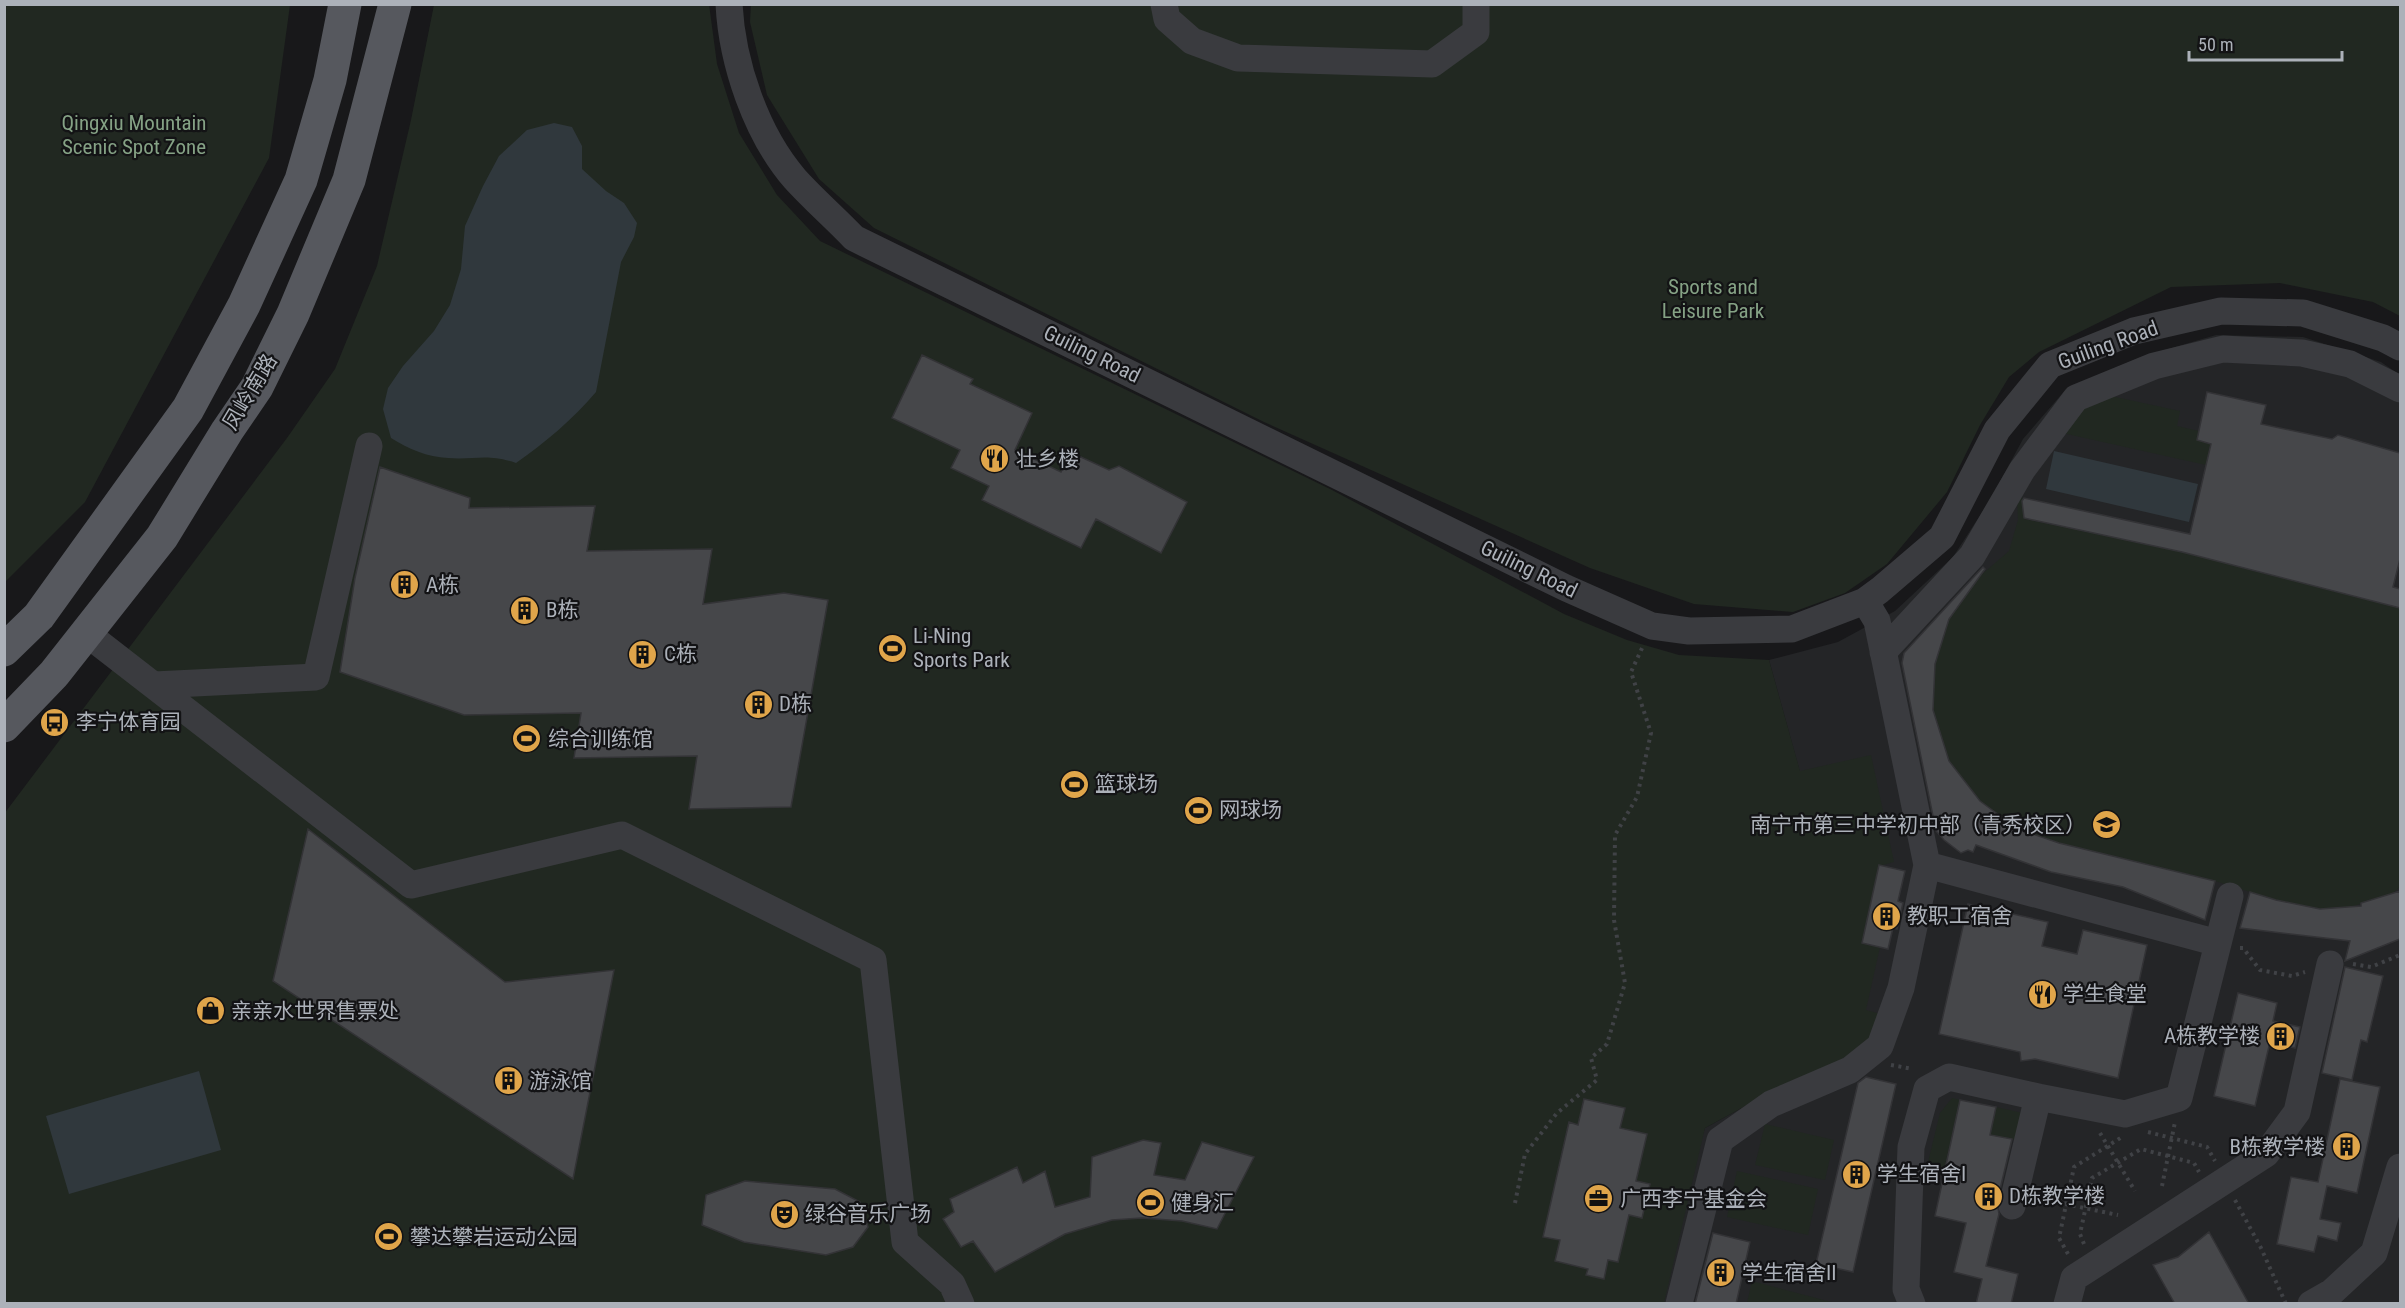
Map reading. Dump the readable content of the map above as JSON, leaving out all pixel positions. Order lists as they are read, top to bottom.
{
  "streets": {
    "main road": ["凤岭南路"],
    "street": ["Guiling Road"]
  },
  "parks": ["Qingxiu Mountain Scenic Spot Zone", "Sports and Leisure Park"],
  "places": {
    "restaurant": ["壮乡楼", "学生食堂"],
    "building": [
      "A栋",
      "B栋",
      "C栋",
      "D栋",
      "教职工宿舍",
      "A栋教学楼",
      "游泳馆",
      "B栋教学楼",
      "学生宿舍I",
      "D栋教学楼",
      "学生宿舍II"
    ],
    "sports": [
      "Li-Ning Sports Park",
      "综合训练馆",
      "篮球场",
      "网球场",
      "健身汇",
      "攀达攀岩运动公园"
    ],
    "bus stop": ["李宁体育园"],
    "school or university": ["南宁市第三中学初中部（青秀校区）"],
    "shop": ["亲亲水世界售票处"],
    "office": ["广西李宁基金会"],
    "theatre": ["绿谷音乐广场"]
  },
  "scale_bar": "50 m"
}
